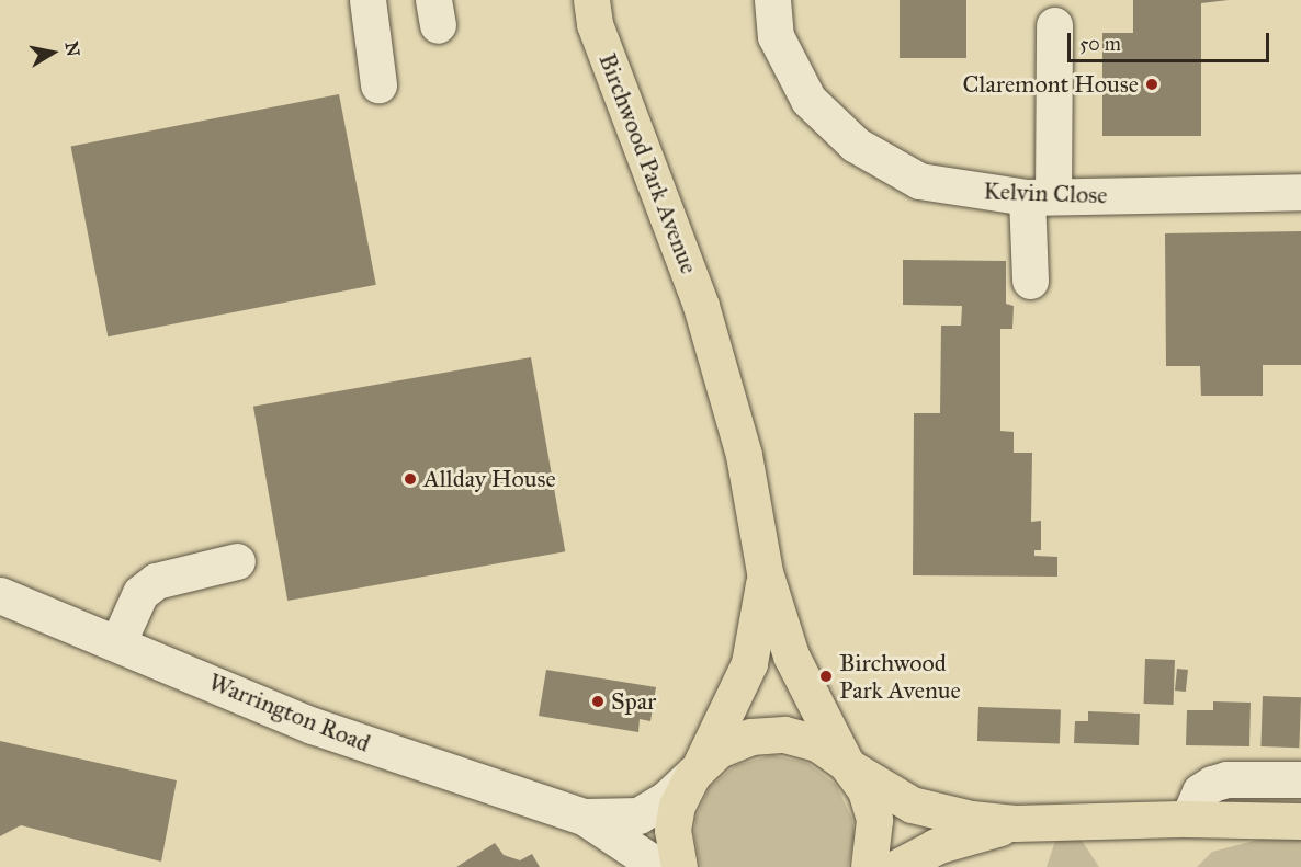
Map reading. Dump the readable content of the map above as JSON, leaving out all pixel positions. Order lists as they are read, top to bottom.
{
  "streets": {
    "main road": ["Birchwood Park Avenue"],
    "street": ["Kelvin Close", "Warrington Road"]
  },
  "crossings": [
    ["Birchwood Park Avenue", "Warrington Road"]
  ],
  "places": [
    "Claremont House",
    "Allday House",
    "Birchwood Park Avenue",
    "Spar"
  ],
  "scale_bar": "50 m",
  "north": "right"
}
